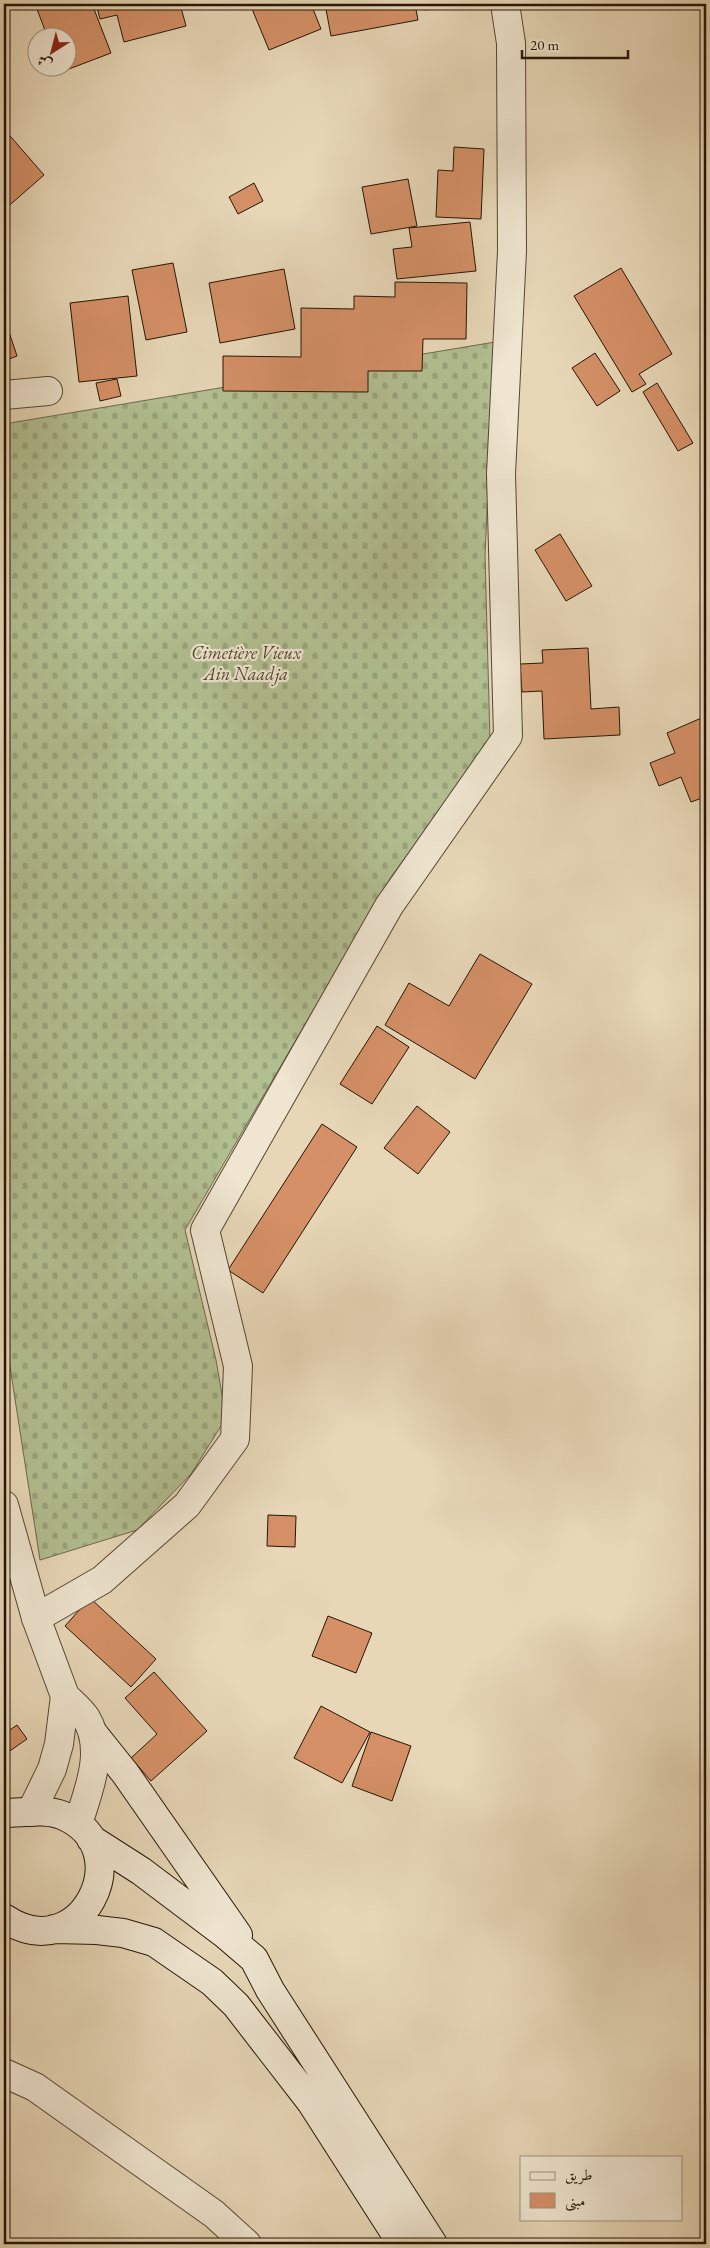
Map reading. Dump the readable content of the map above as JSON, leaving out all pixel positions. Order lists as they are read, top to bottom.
{
  "parks": ["Cimetière Vieux Ain Naadja"],
  "legend": ["طريق", "مبنى"],
  "scale_bar": "20 m",
  "north": "bottom left"
}
